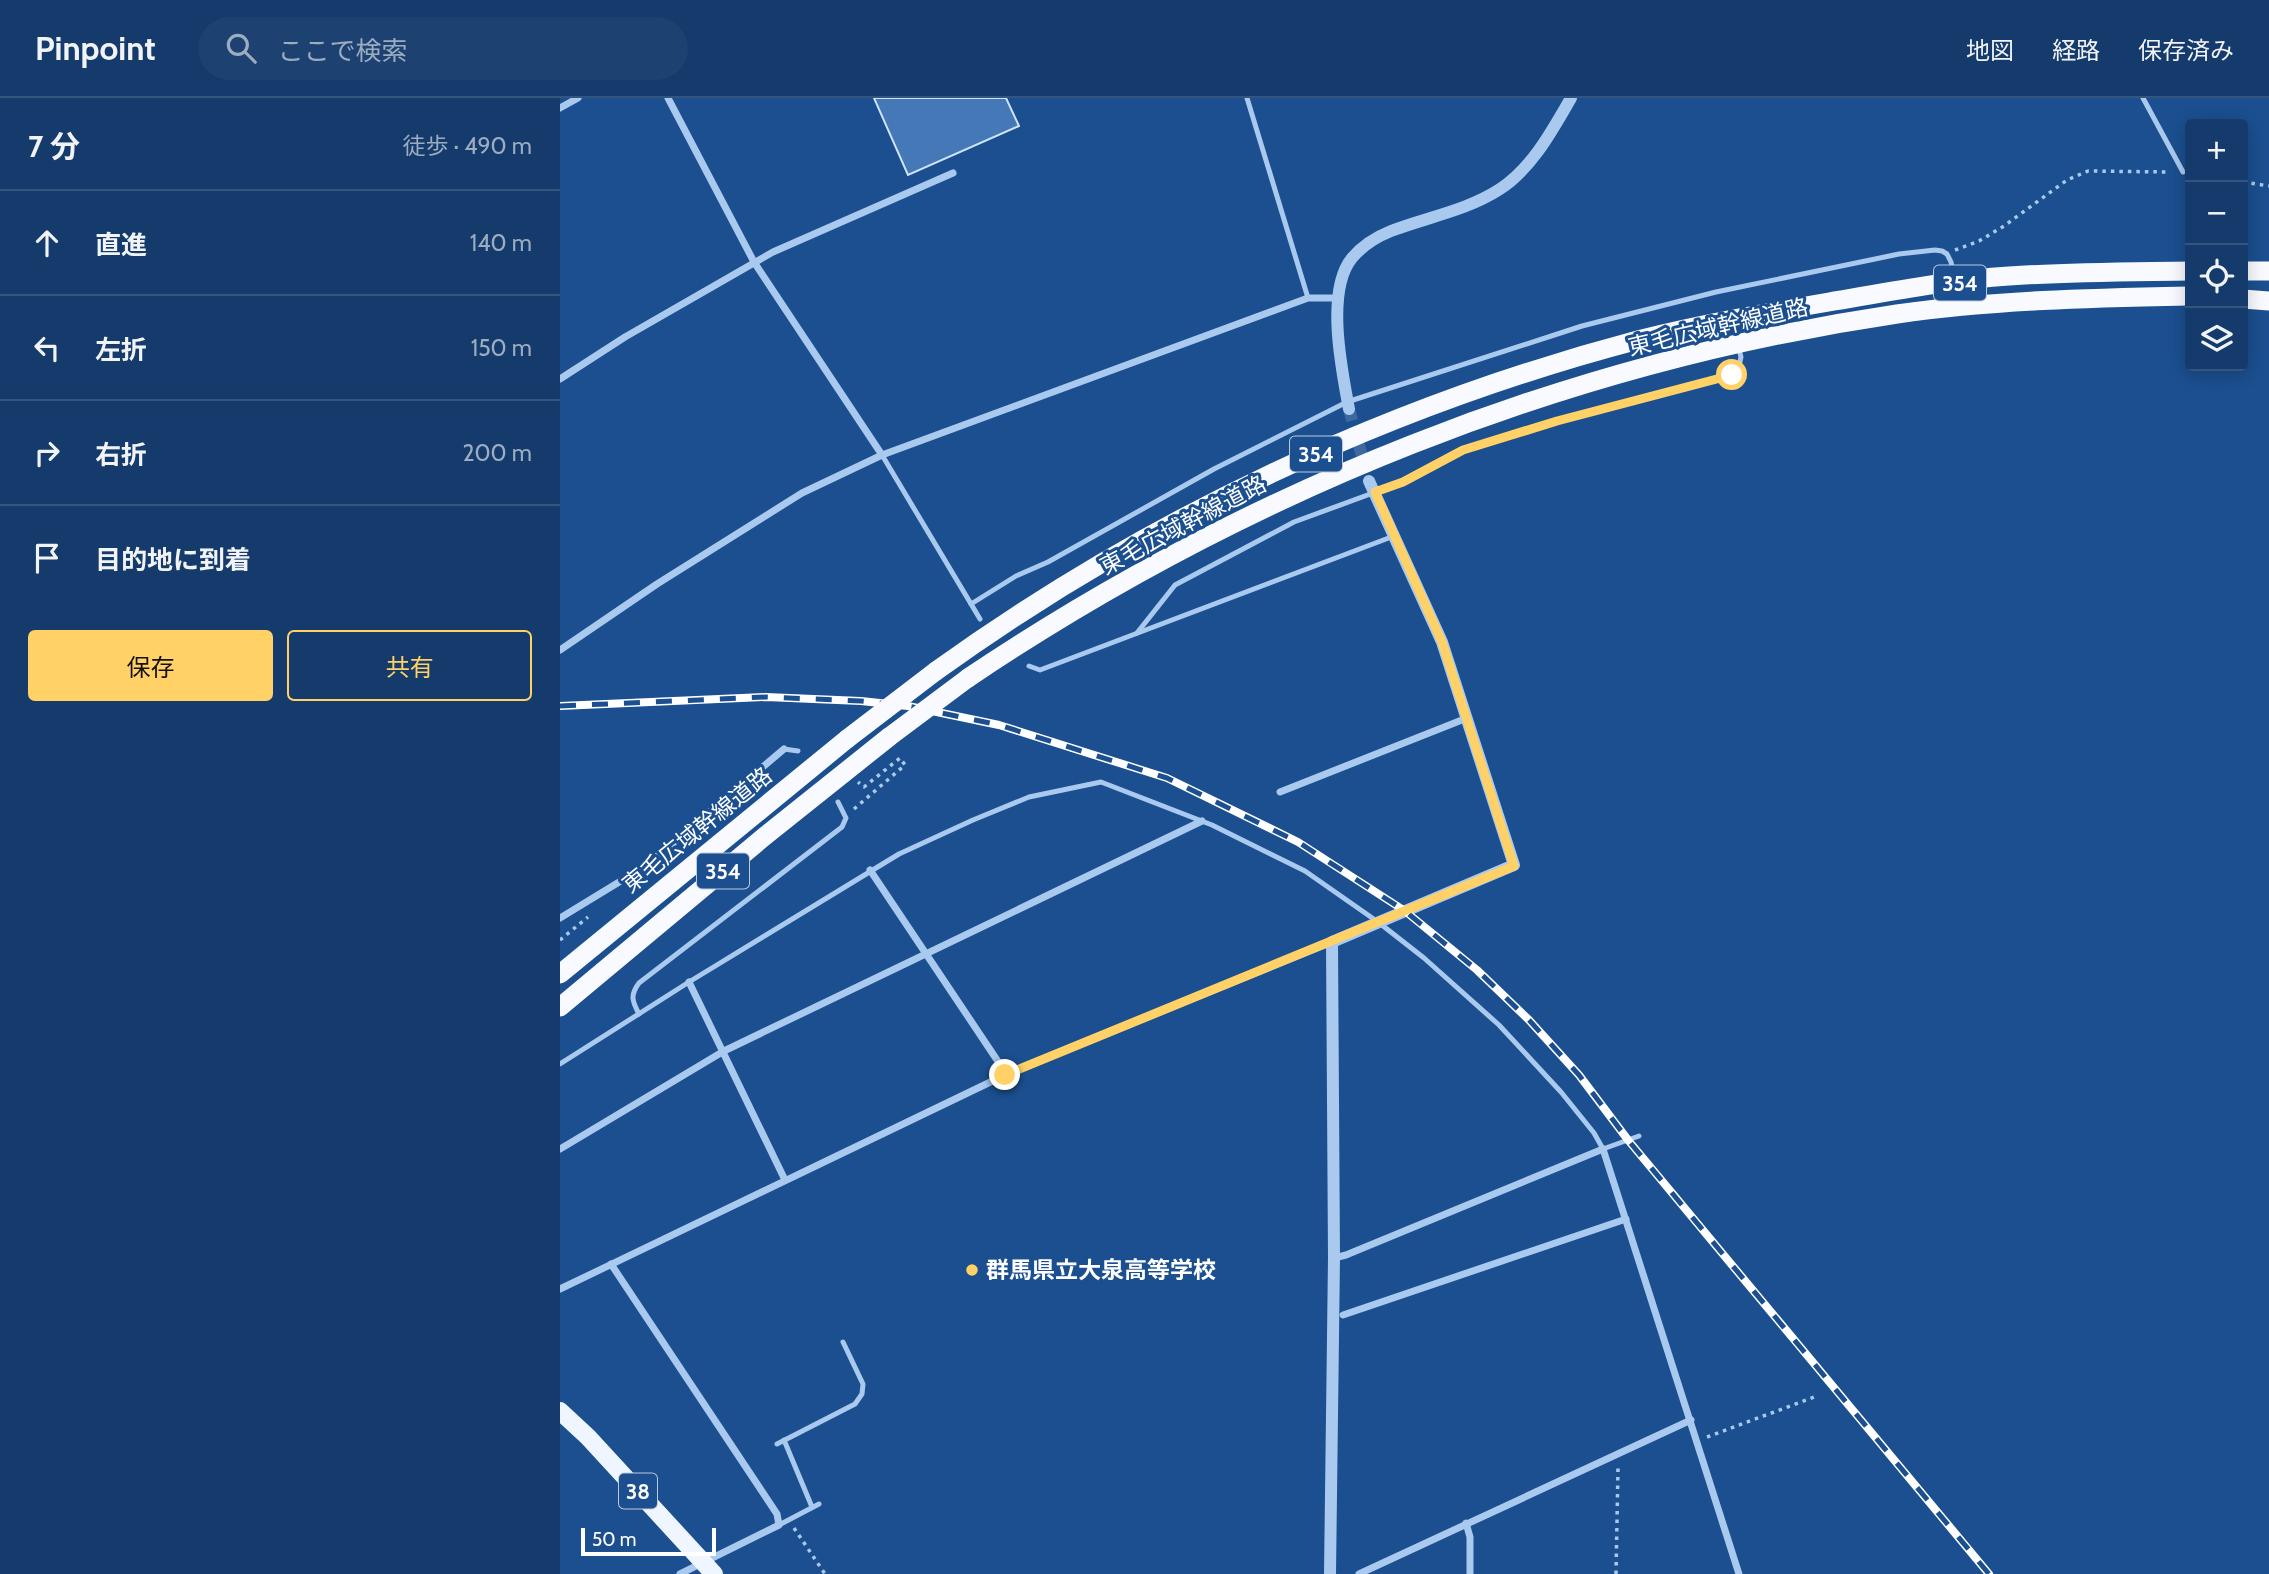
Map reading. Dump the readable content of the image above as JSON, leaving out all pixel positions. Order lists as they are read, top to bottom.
{
  "streets": {
    "highway": ["354", "東毛広域幹線道路"],
    "main road": ["38"]
  },
  "places": ["群馬県立大泉高等学校"],
  "scale_bar": "50 m",
  "page": {
    "header": "Pinpoint",
    "search": "ここで検索",
    "nav": ["地図", "経路", "保存済み"],
    "heading": ["7 分", "徒歩 · 490 m"],
    "map_buttons": ["+", "−"],
    "list": [
      ["直進", "140 m"],
      ["左折", "150 m"],
      ["右折", "200 m"],
      "目的地に到着"
    ],
    "buttons": ["保存", "共有"],
    "scale": "50 m"
  }
}
